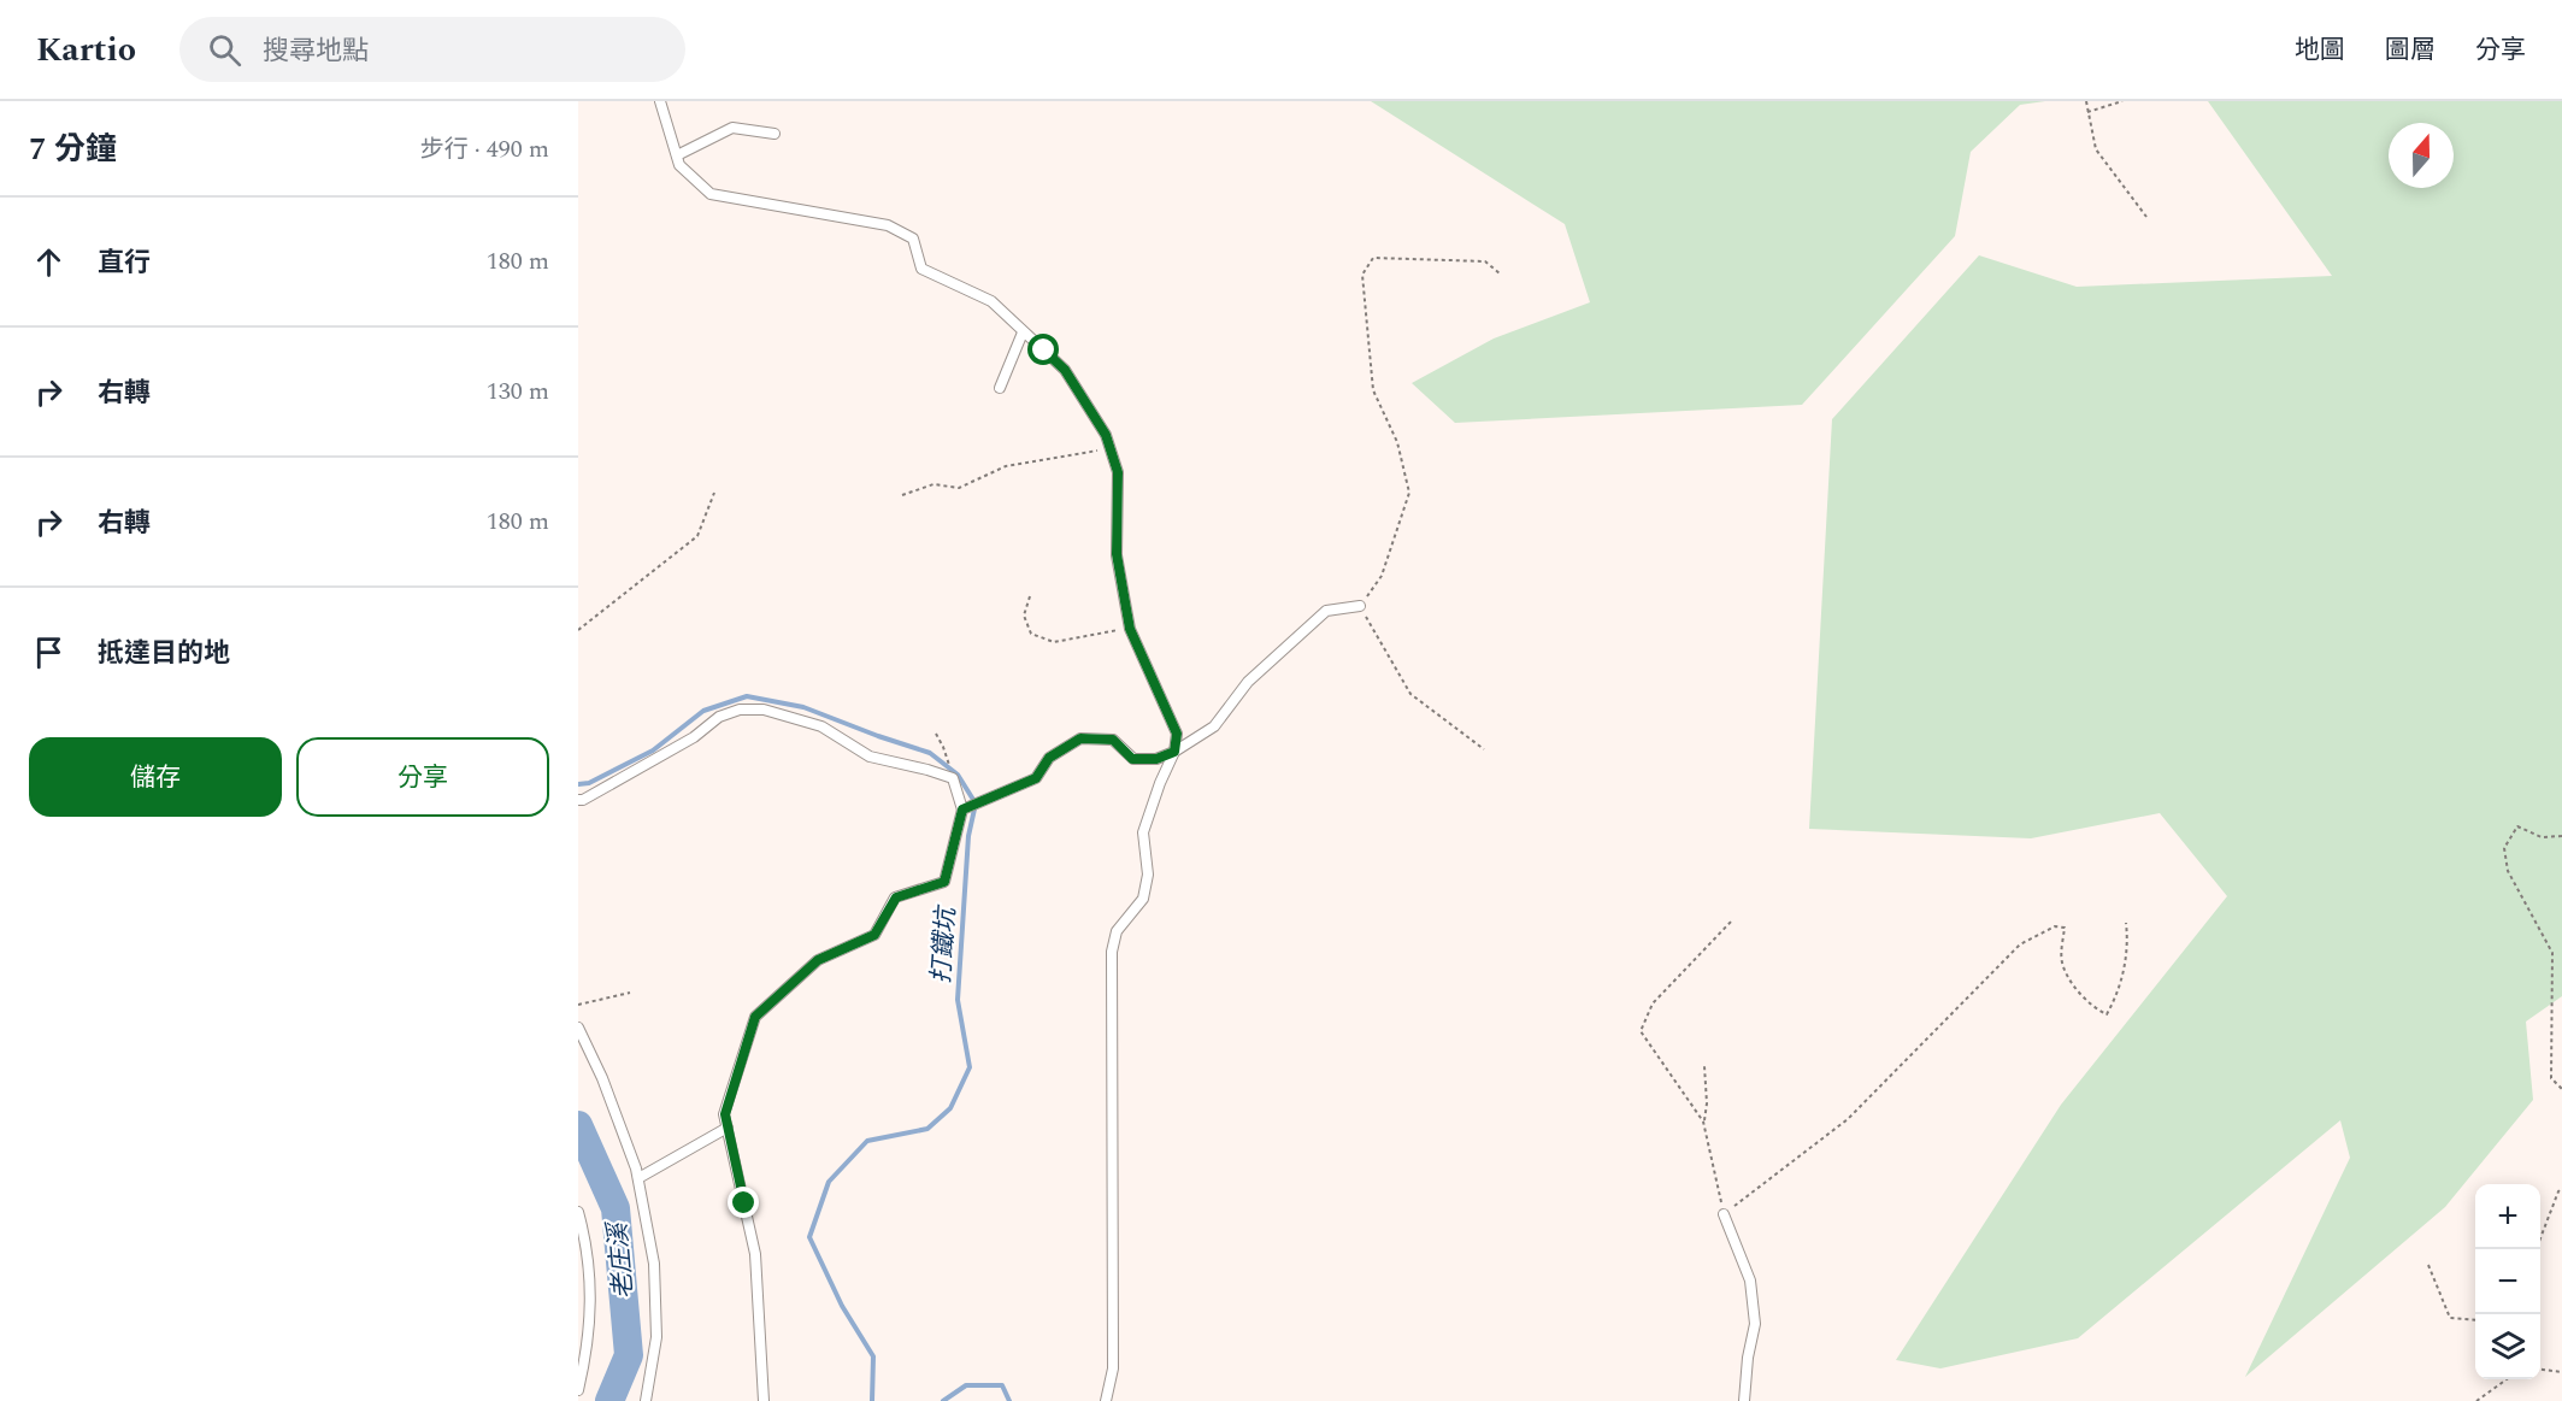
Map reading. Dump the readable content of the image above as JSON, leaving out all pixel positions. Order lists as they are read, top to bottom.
{
  "water": ["打鐵坑", "老庄溪"],
  "north": "top",
  "page": {
    "header": "Kartio",
    "search": "搜尋地點",
    "nav": ["地圖", "圖層", "分享"],
    "heading": ["7 分鐘", "步行 · 490 m"],
    "list": [
      ["直行", "180 m"],
      ["右轉", "130 m"],
      ["右轉", "180 m"],
      "抵達目的地"
    ],
    "buttons": ["儲存", "分享"],
    "map_buttons": ["+", "−"]
  }
}
